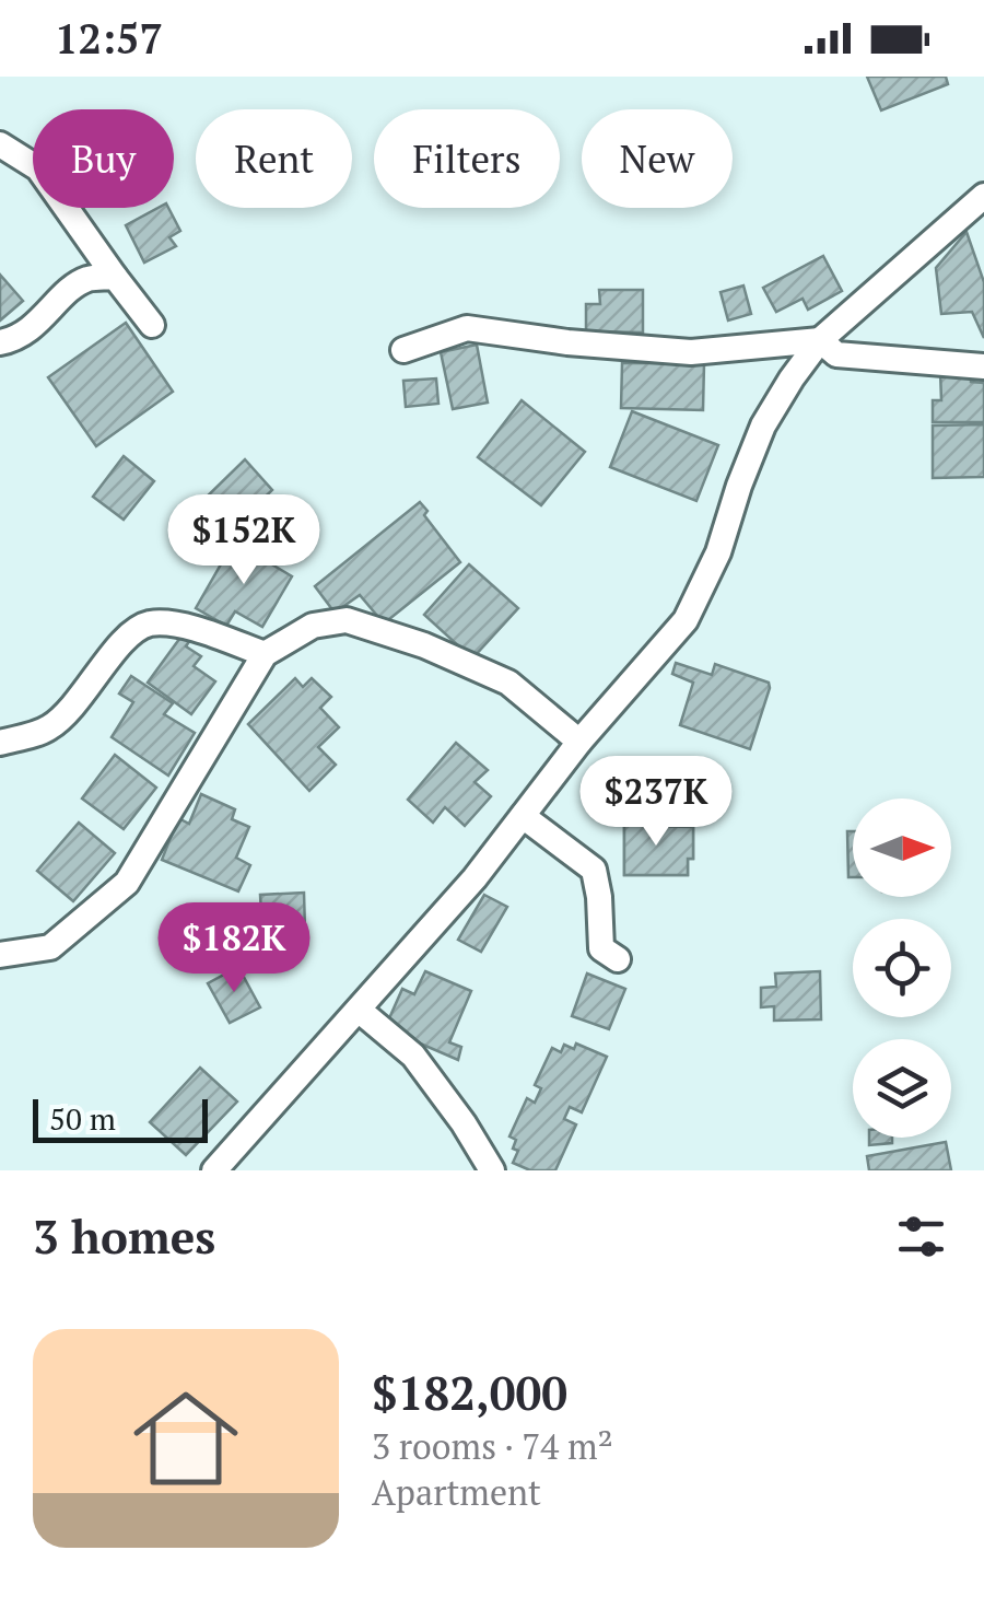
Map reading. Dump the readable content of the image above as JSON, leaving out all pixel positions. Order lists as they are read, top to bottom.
{
  "scale_bar": "50 m",
  "north": "right",
  "page": {
    "status": "12:57",
    "chip": [
      "Buy",
      "Rent",
      "Filters",
      "New"
    ],
    "price": ["$152K", "$237K", "$182K"],
    "scale": "50 m",
    "heading": "3 homes",
    "list": [
      {
        "name": "$182,000",
        "note": "3 rooms · 74 m² · Apartment"
      }
    ]
  }
}
